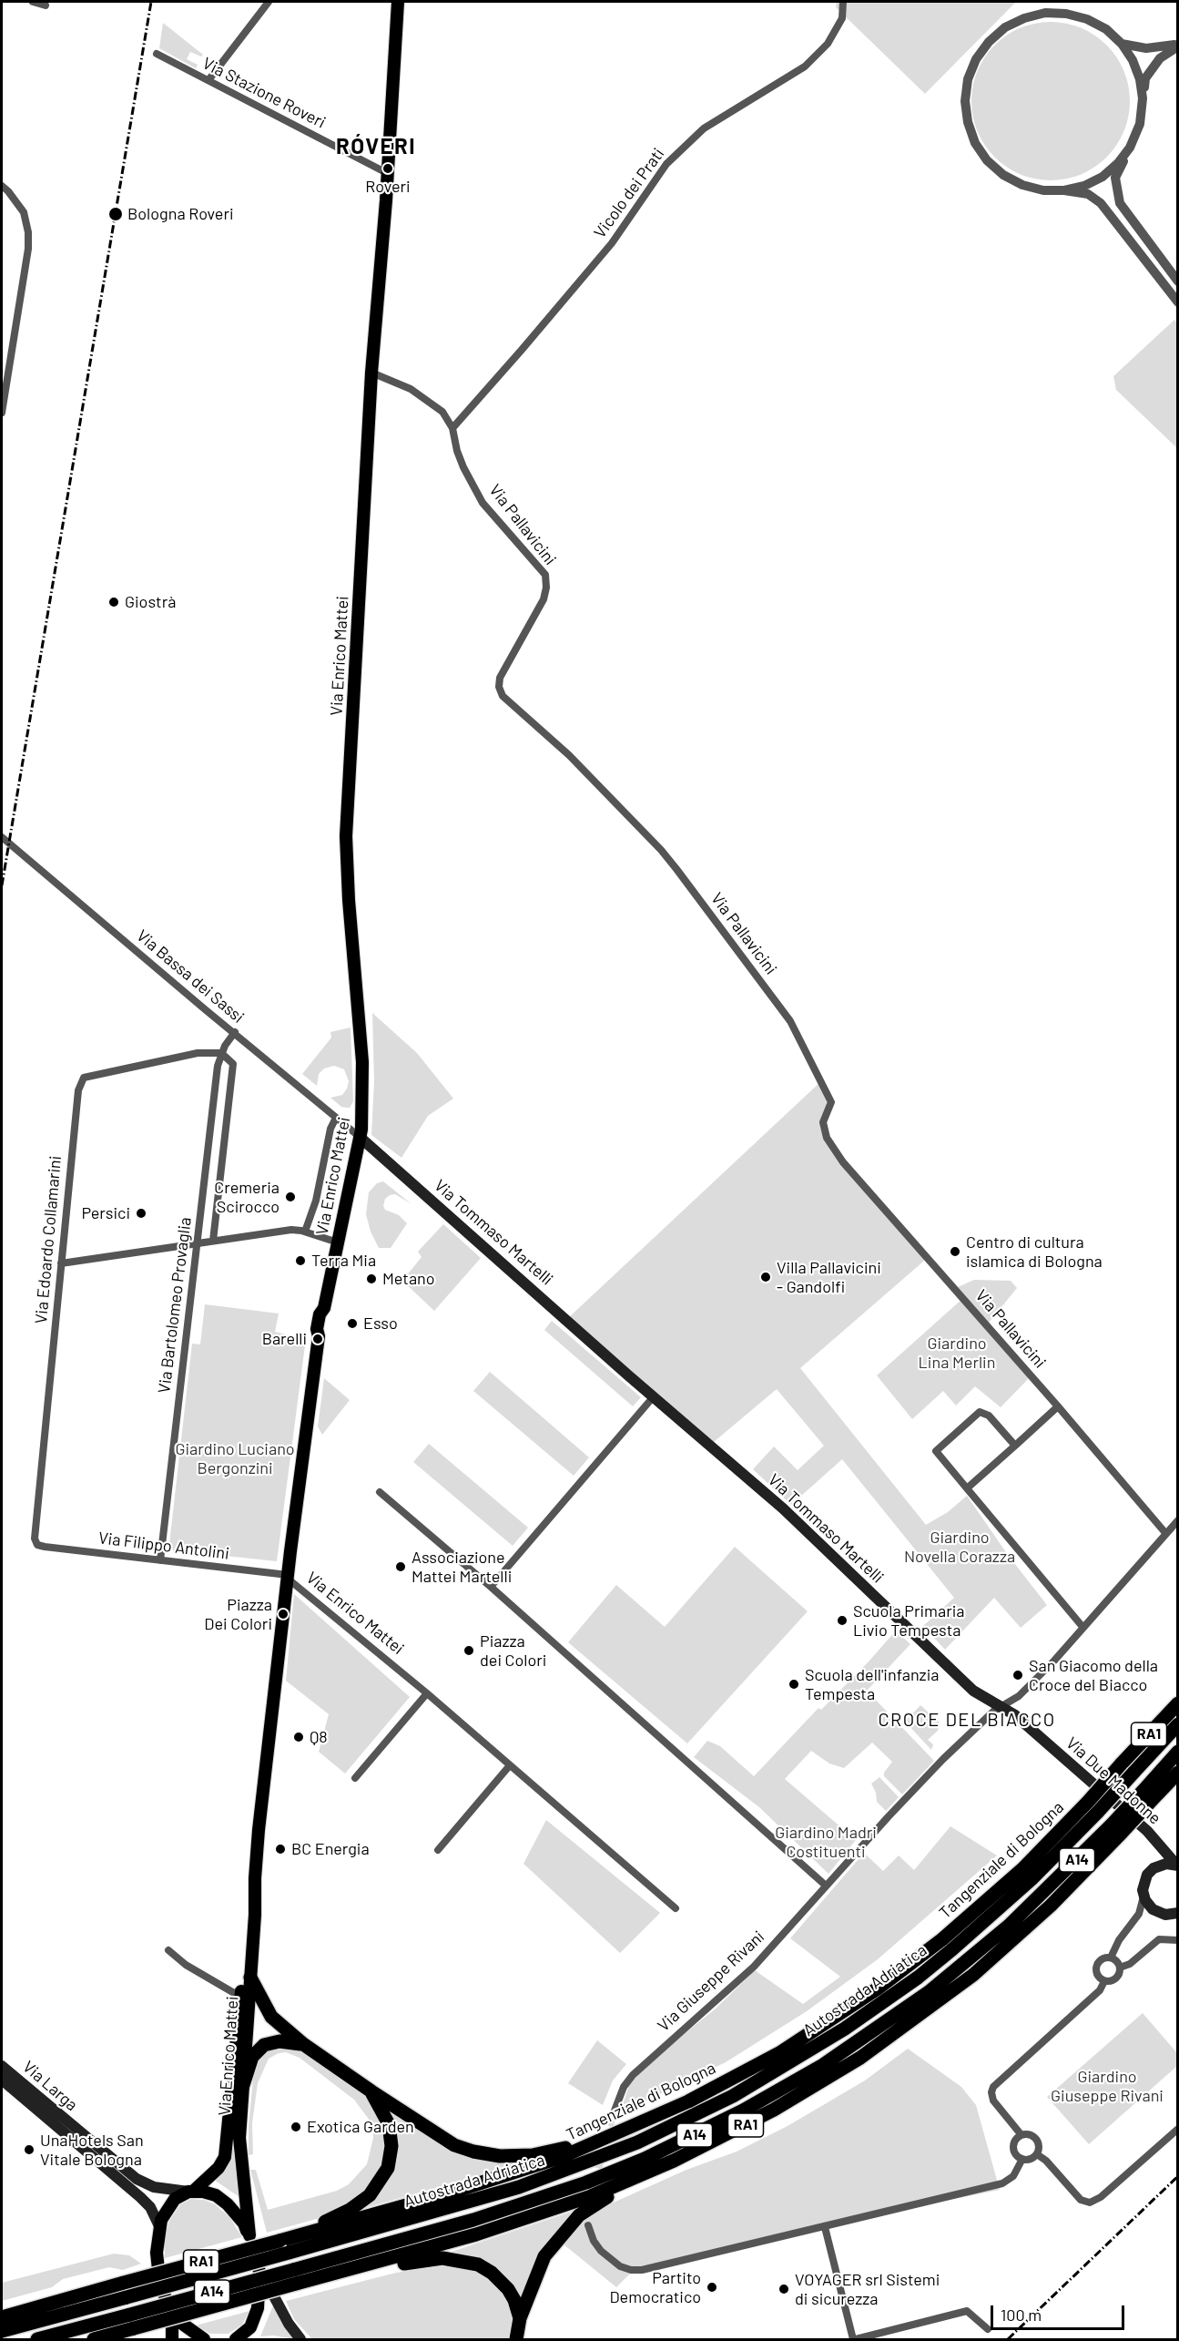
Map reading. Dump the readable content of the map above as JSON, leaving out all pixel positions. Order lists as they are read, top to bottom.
{
  "streets": {
    "highway": [
      "RA1",
      "Tangenziale di Bologna",
      "A14",
      "Autostrada Adriatica"
    ],
    "main road": [
      "Via Enrico Mattei",
      "Via Tommaso Martelli",
      "Via Due Madonne",
      "Via Larga"
    ],
    "street": [
      "Via Stazione Roveri",
      "Vicolo dei Prati",
      "Via Pallavicini",
      "Via Bassa dei Sassi",
      "Via Edoardo Collamarini",
      "Via Bartolomeo Provaglia",
      "Via Filippo Antolini",
      "Via Giuseppe Rivani"
    ]
  },
  "crossings": [
    ["Via Stazione Roveri", "Via Enrico Mattei"],
    ["Vicolo dei Prati", "Via Pallavicini"],
    ["Via Pallavicini", "Via Enrico Mattei"],
    ["Via Pallavicini", "Via Giuseppe Rivani"],
    ["Via Enrico Mattei", "Via Bassa dei Sassi"],
    ["Via Enrico Mattei", "Via Tommaso Martelli"],
    ["Via Enrico Mattei", "Via Filippo Antolini"],
    ["Via Enrico Mattei", "Via Larga"],
    ["Via Bassa dei Sassi", "Via Tommaso Martelli"],
    ["Via Bassa dei Sassi", "Via Bartolomeo Provaglia"],
    ["Via Tommaso Martelli", "Via Due Madonne"],
    ["Via Tommaso Martelli", "Via Giuseppe Rivani"],
    ["Via Edoardo Collamarini", "Via Bartolomeo Provaglia"],
    ["Via Edoardo Collamarini", "Via Filippo Antolini"],
    ["Via Bartolomeo Provaglia", "Via Filippo Antolini"],
    ["RA1", "A14"],
    ["Via Due Madonne", "Via Giuseppe Rivani"]
  ],
  "districts": ["RÓVERI", "CROCE DEL BIACCO"],
  "parks": [
    "Giardino Lina Merlin",
    "Giardino Luciano Bergonzini",
    "Giardino Novella Corazza",
    "Giardino Madri Costituenti",
    "Giardino Giuseppe Rivani"
  ],
  "places": [
    "Roveri",
    "Bologna Roveri",
    "Giostrà",
    "Cremeria Scirocco",
    "Persici",
    "Centro di cultura islamica di Bologna",
    "Terra Mia",
    "Villa Pallavicini - Gandolfi",
    "Metano",
    "Esso",
    "Barelli",
    "Associazione Mattei Martelli",
    "Piazza Dei Colori",
    "Scuola Primaria Livio Tempesta",
    "Piazza dei Colori",
    "San Giacomo della Croce del Biacco",
    "Scuola dell'infanzia Tempesta",
    "Q8",
    "BC Energia",
    "Exotica Garden",
    "UnaHotels San Vitale Bologna",
    "Partito Democratico",
    "VOYAGER srl Sistemi di sicurezza"
  ],
  "scale_bar": "100 m"
}
